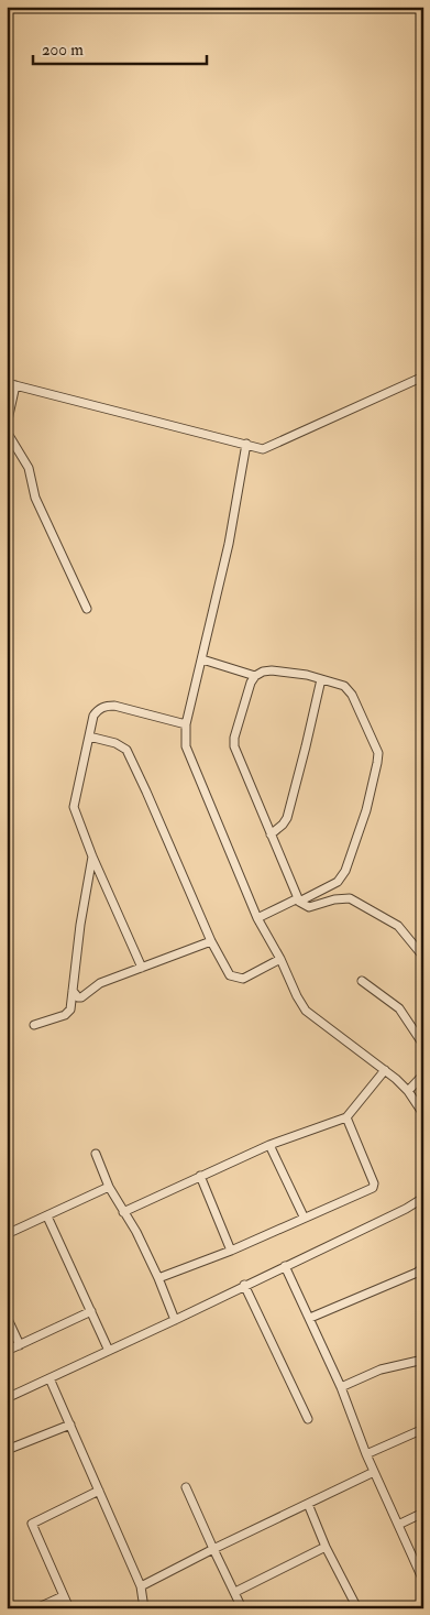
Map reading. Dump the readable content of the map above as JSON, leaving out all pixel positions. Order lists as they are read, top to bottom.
{
  "scale_bar": "200 m"
}
